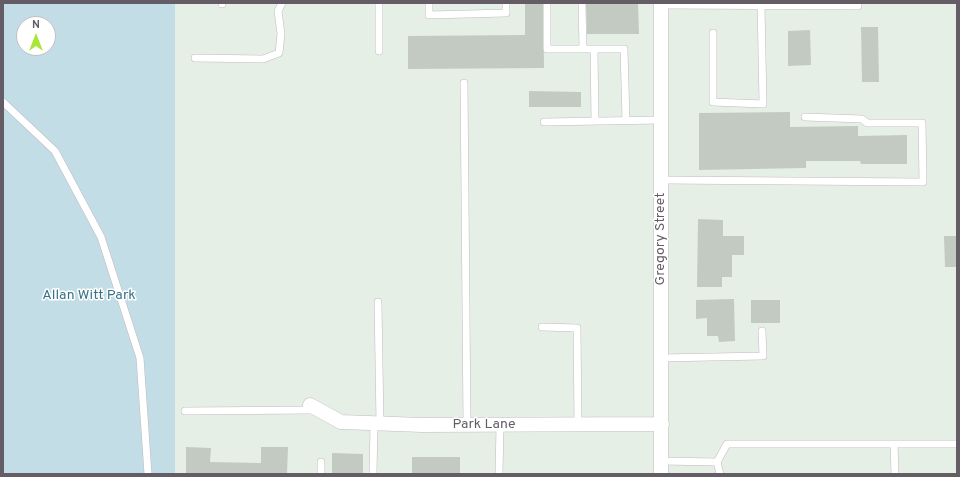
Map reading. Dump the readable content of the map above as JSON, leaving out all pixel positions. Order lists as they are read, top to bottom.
{
  "streets": {
    "street": ["Gregory Street", "Park Lane"]
  },
  "crossings": [
    ["Gregory Street", "Park Lane"]
  ],
  "parks": ["Allan Witt Park"],
  "north": "top"
}
